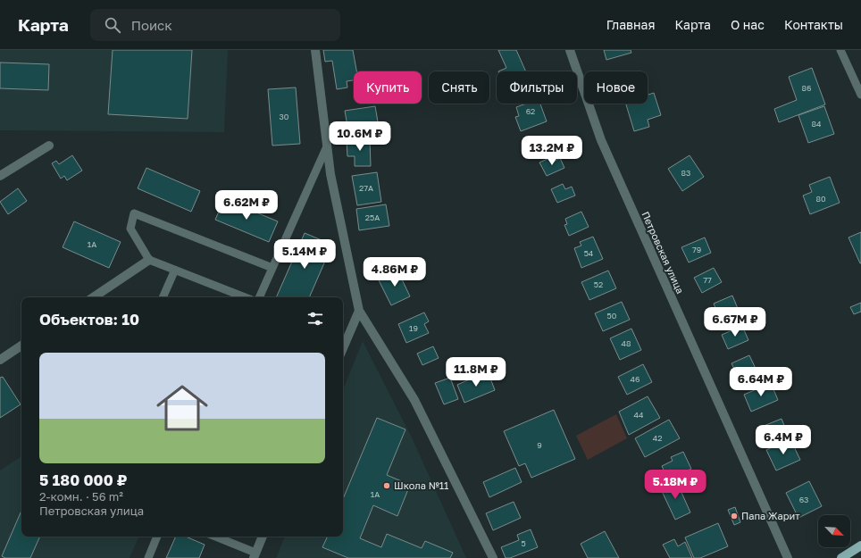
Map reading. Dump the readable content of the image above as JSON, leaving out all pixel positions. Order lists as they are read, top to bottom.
{
  "streets": {
    "street": ["Петровская улица"]
  },
  "places": ["Школа №11", "Папа Жарит"],
  "house_numbers": [
    "86",
    "62",
    "30",
    "84",
    "83",
    "27А",
    "80",
    "25А",
    "1А",
    "79",
    "54",
    "77",
    "52",
    "50",
    "19",
    "48",
    "46",
    "44",
    "42",
    "9",
    "1А",
    "63",
    "5"
  ],
  "north": "bottom right",
  "page": {
    "header": "Карта",
    "search": "Поиск",
    "nav": [
      "Главная",
      "Карта",
      "О нас",
      "Контакты"
    ],
    "chip": [
      "Купить",
      "Снять",
      "Фильтры",
      "Новое"
    ],
    "price": [
      "10.6M ₽",
      "13.2M ₽",
      "6.62M ₽",
      "5.14M ₽",
      "4.86M ₽",
      "6.67M ₽",
      "11.8M ₽",
      "6.64M ₽",
      "6.4M ₽",
      "5.18M ₽"
    ],
    "heading": "Объектов: 10",
    "list": [
      {
        "name": "5 180 000 ₽",
        "note": "2-комн. · 56 m² · Петровская улица"
      }
    ]
  }
}
